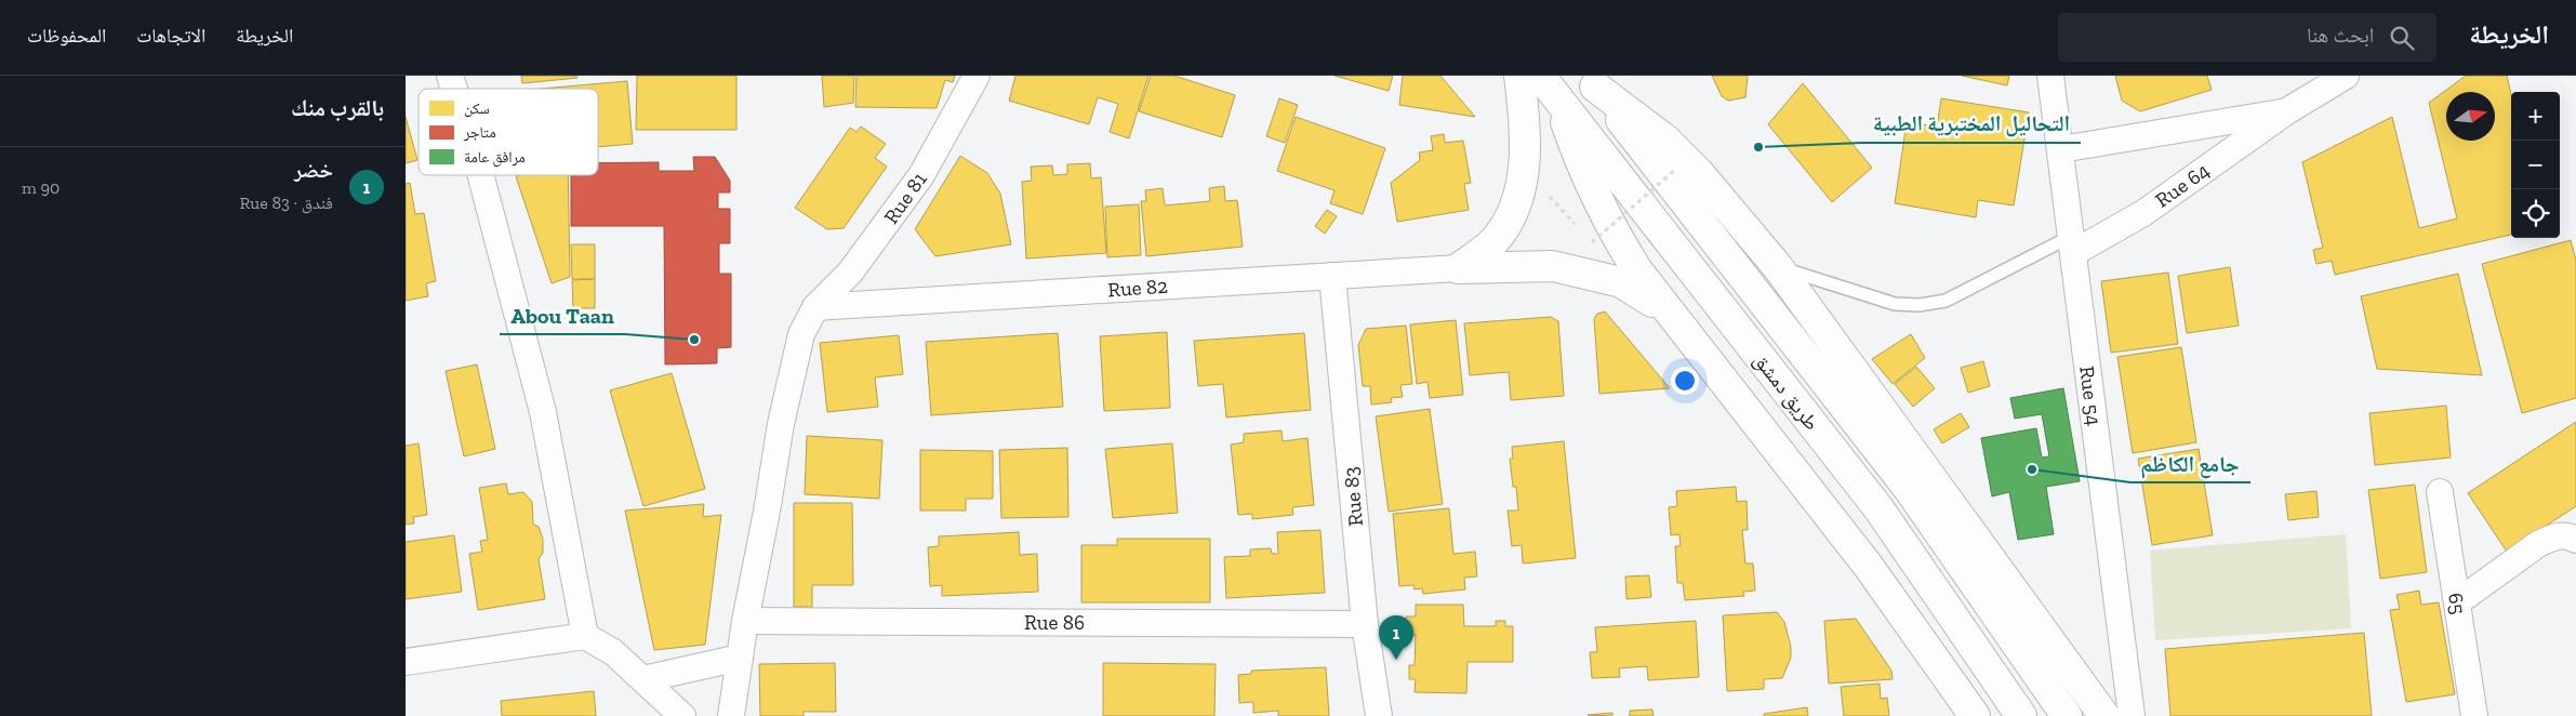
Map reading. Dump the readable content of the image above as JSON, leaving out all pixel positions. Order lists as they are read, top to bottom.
{
  "streets": {
    "highway": ["طريق دمشق"],
    "street": [
      "Rue 64",
      "Rue 81",
      "Rue 82",
      "Rue 54",
      "Rue 83",
      "65",
      "Rue 86"
    ]
  },
  "crossings": [
    ["Rue 64", "Rue 54"],
    ["Rue 81", "Rue 82"],
    ["Rue 81", "Rue 86"],
    ["Rue 82", "Rue 83"],
    ["Rue 83", "Rue 86"]
  ],
  "places": ["التحاليل المختبرية الطبية", "Abou Taan", "جامع الكاظم"],
  "legend": ["سكن", "متاجر", "مرافق عامة"],
  "north": "right",
  "page": {
    "header": "الخريطة",
    "search": "ابحث هنا",
    "nav": ["الخريطة", "الاتجاهات", "المحفوظات"],
    "heading": "بالقرب منك",
    "map_buttons": ["+", "−"],
    "list": [
      {
        "mark": "1",
        "name": "خضر",
        "note": "فندق · Rue 83",
        "value": "90 m"
      }
    ],
    "pins": "1"
  }
}
